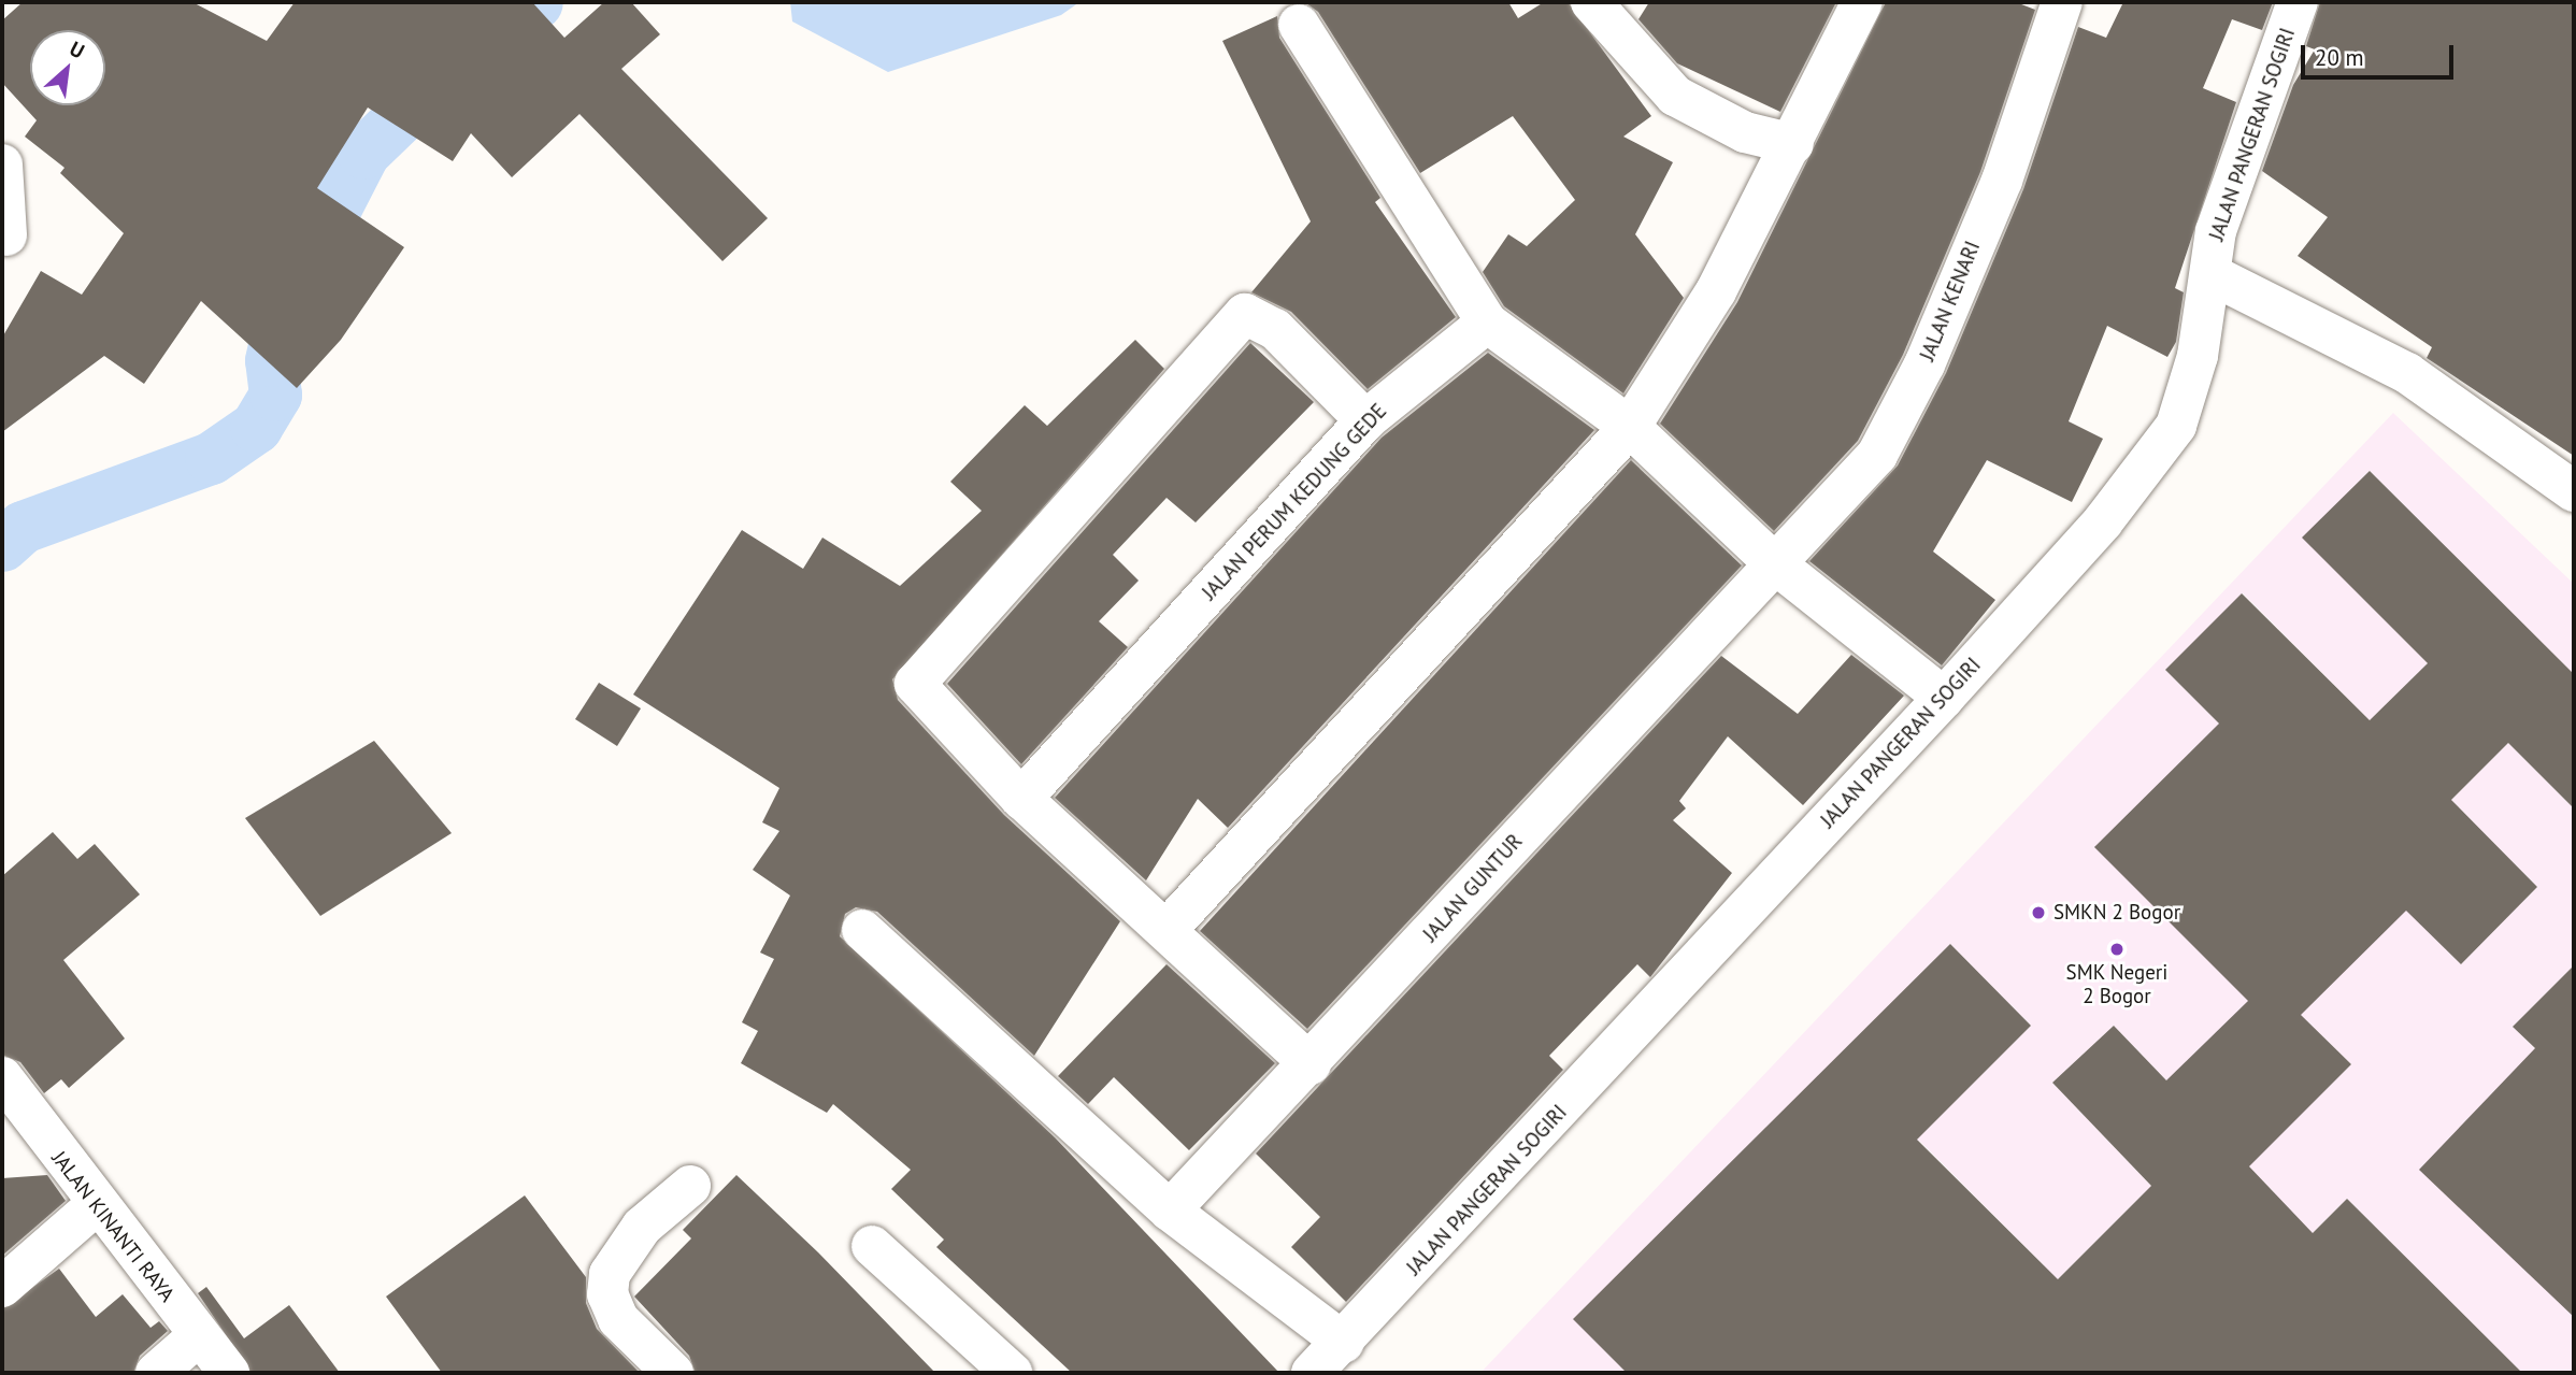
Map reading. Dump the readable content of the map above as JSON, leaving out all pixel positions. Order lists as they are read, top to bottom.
{
  "streets": {
    "street": [
      "JALAN PANGERAN SOGIRI",
      "JALAN KENARI",
      "JALAN PERUM KEDUNG GEDE",
      "JALAN GUNTUR",
      "JALAN KINANTI RAYA"
    ]
  },
  "crossings": [
    ["JALAN KENARI", "JALAN GUNTUR"]
  ],
  "places": ["SMKN 2 Bogor", "SMK Negeri 2 Bogor"],
  "scale_bar": "20 m",
  "north": "top right"
}
